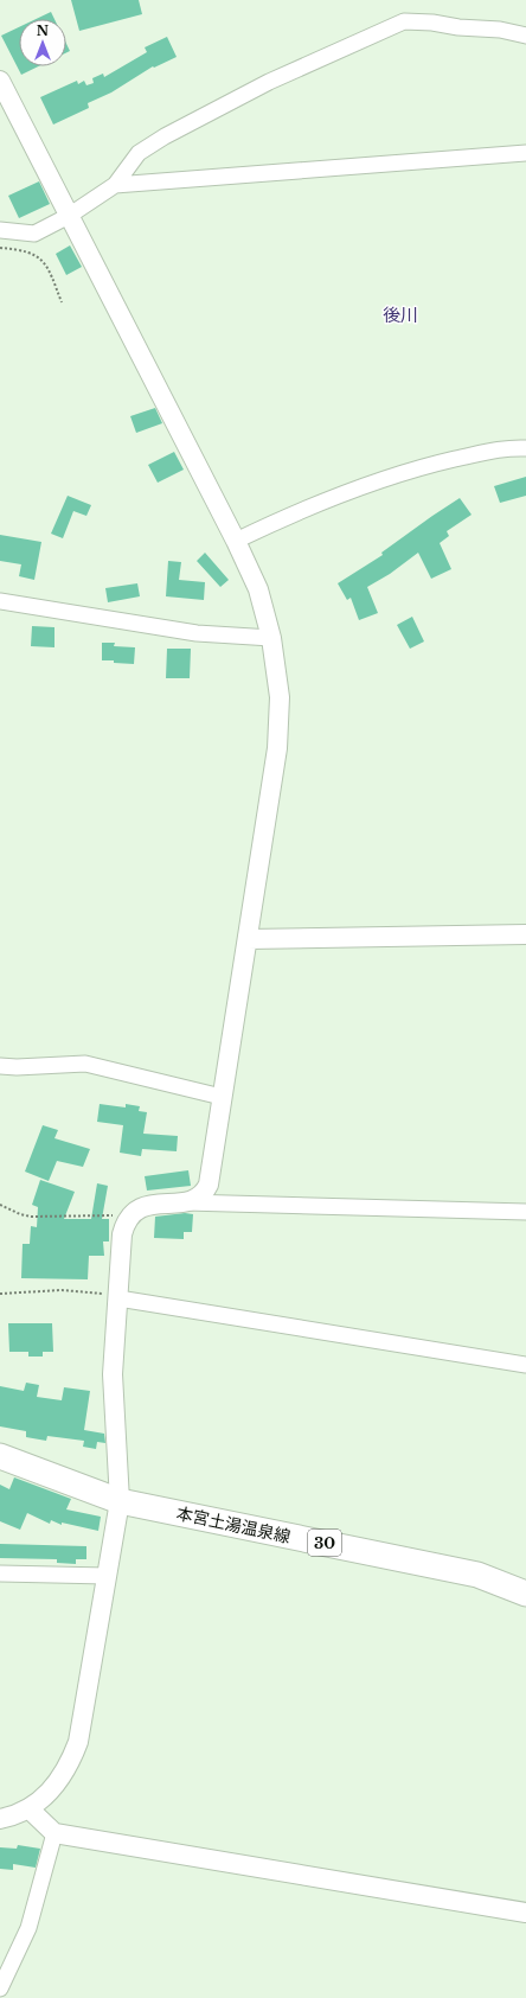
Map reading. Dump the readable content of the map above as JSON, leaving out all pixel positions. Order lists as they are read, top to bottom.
{
  "streets": {
    "main road": ["本宮土湯温泉線", "30"]
  },
  "districts": ["後川"],
  "north": "top"
}
